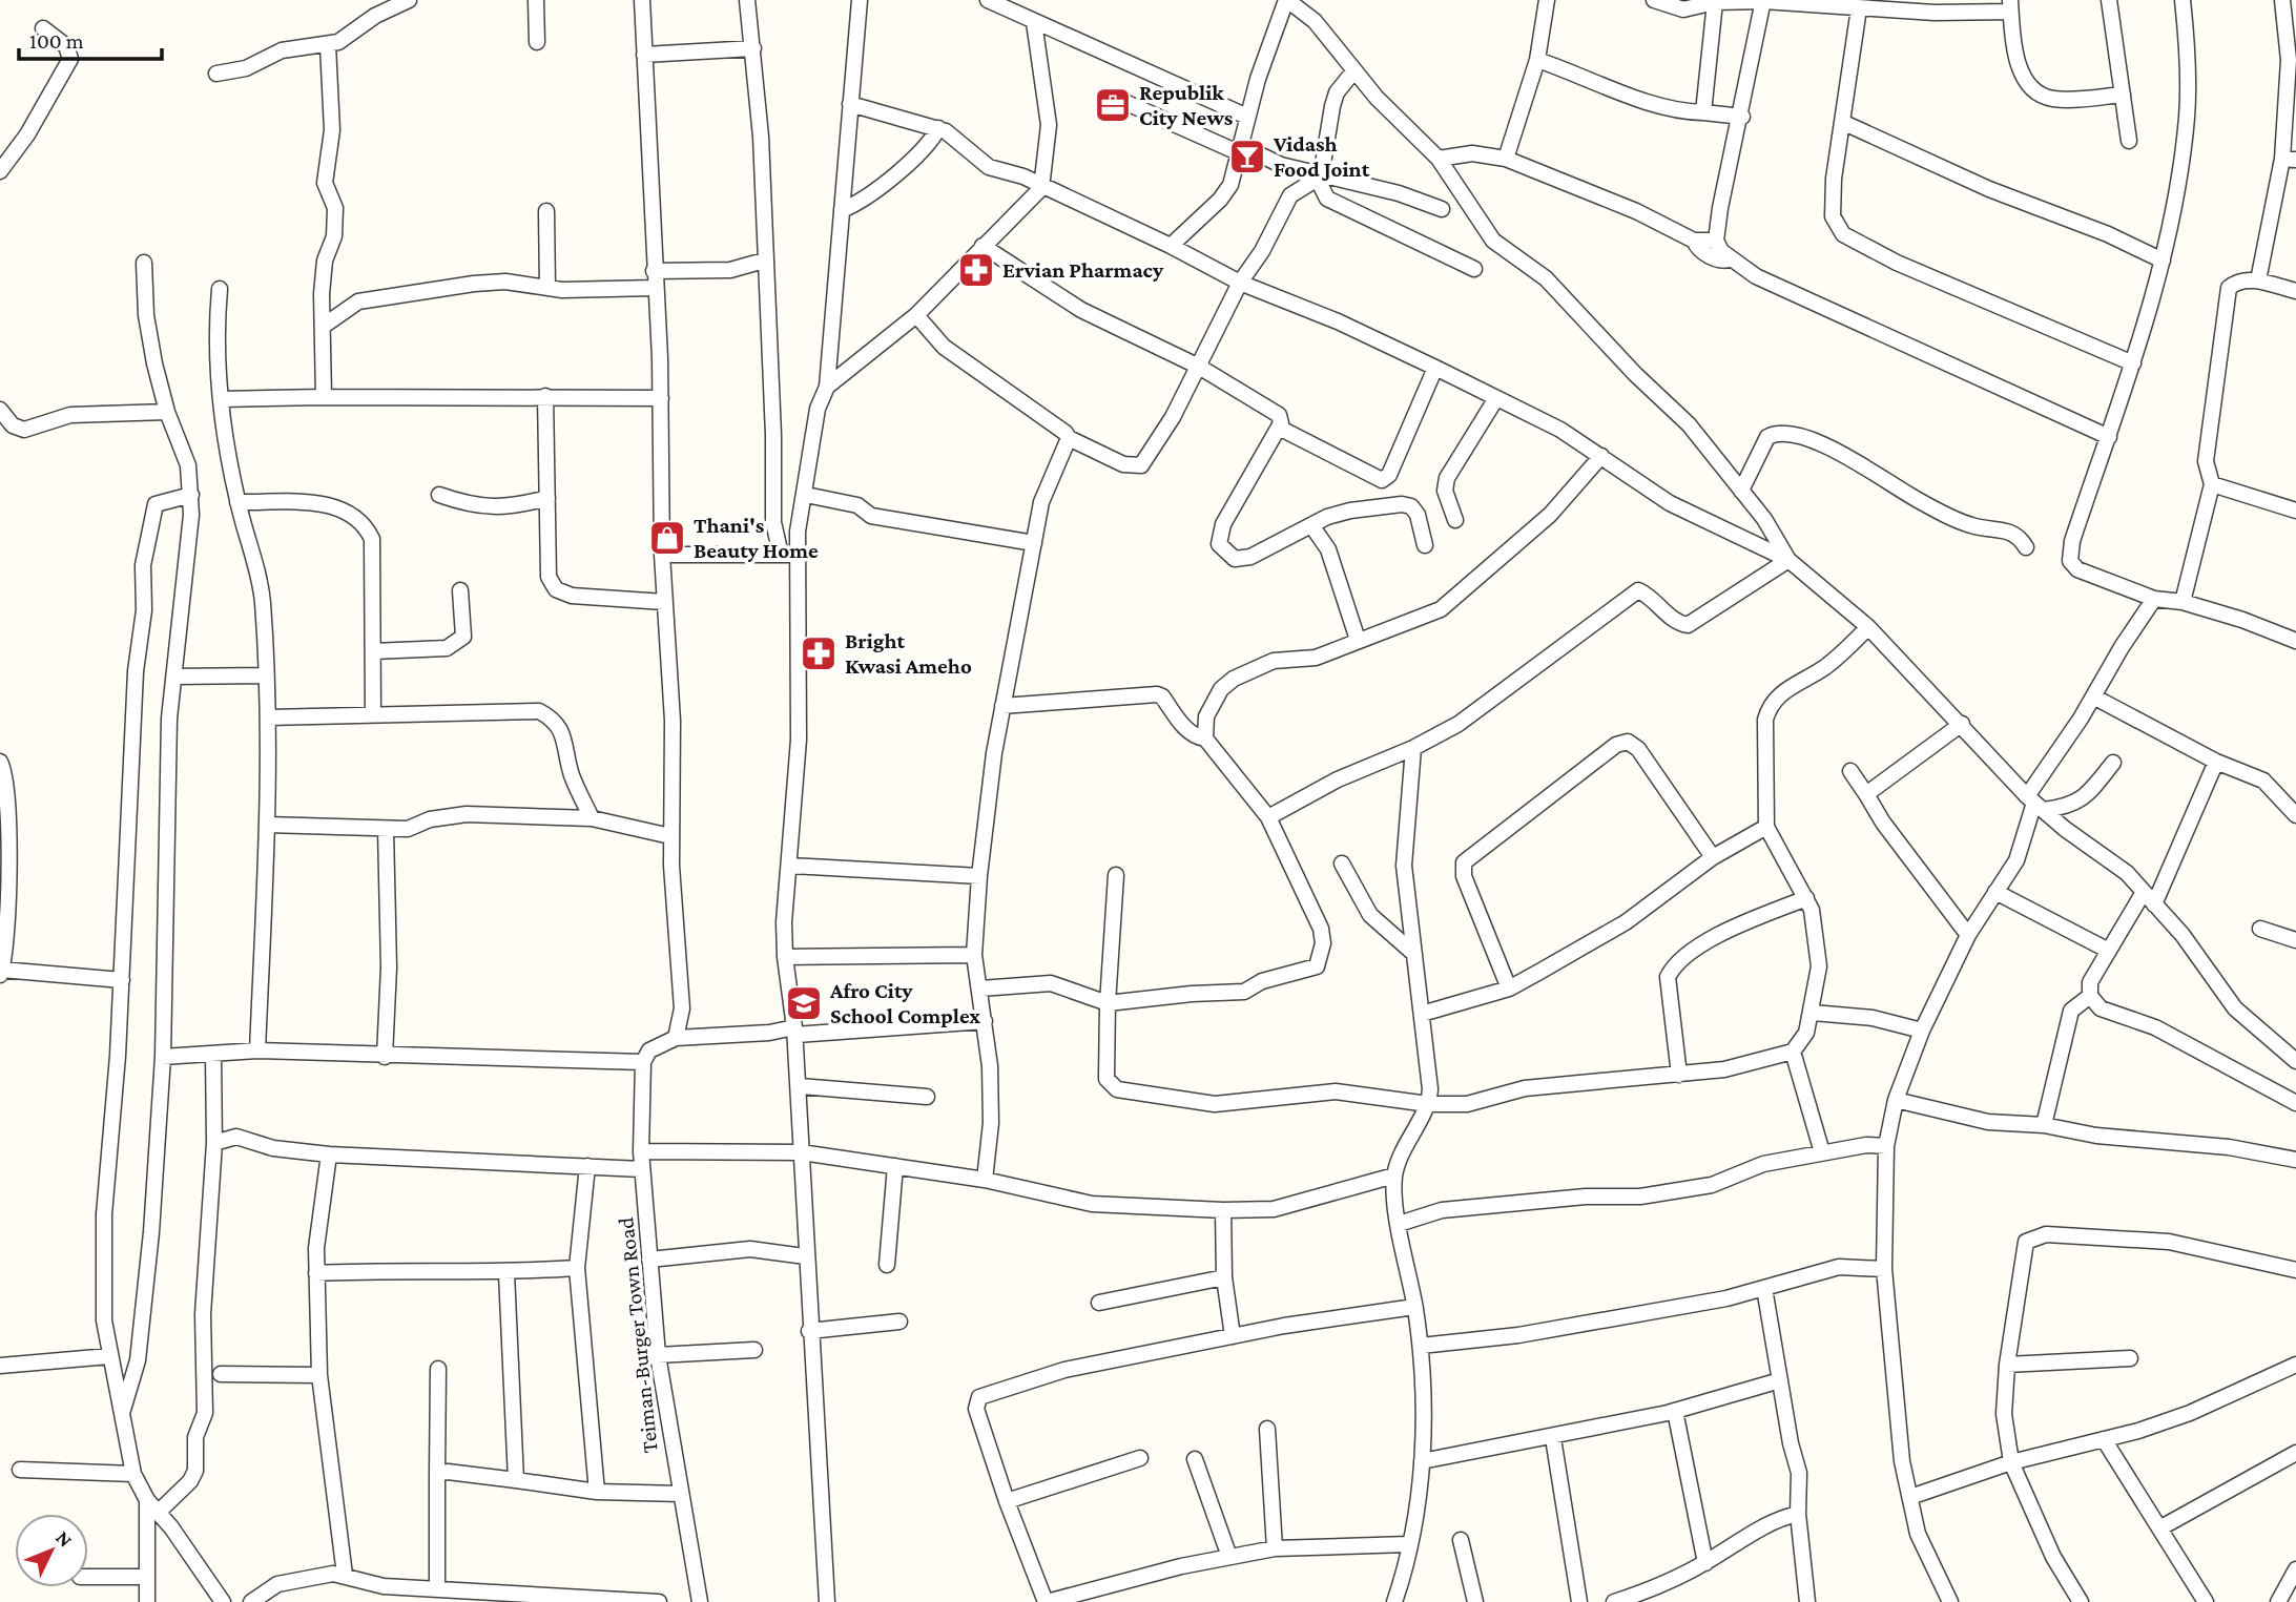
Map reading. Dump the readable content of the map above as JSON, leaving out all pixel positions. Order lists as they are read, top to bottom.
{
  "streets": {
    "street": ["Teiman-Burger Town Road"]
  },
  "places": {
    "office": ["Republik City News"],
    "bar": ["Vidash Food Joint"],
    "pharmacy": ["Ervian Pharmacy", "Bright Kwasi Ameho"],
    "shop": ["Thani's Beauty Home"],
    "school or university": ["Afro City School Complex"]
  },
  "scale_bar": "100 m",
  "north": "top right"
}
